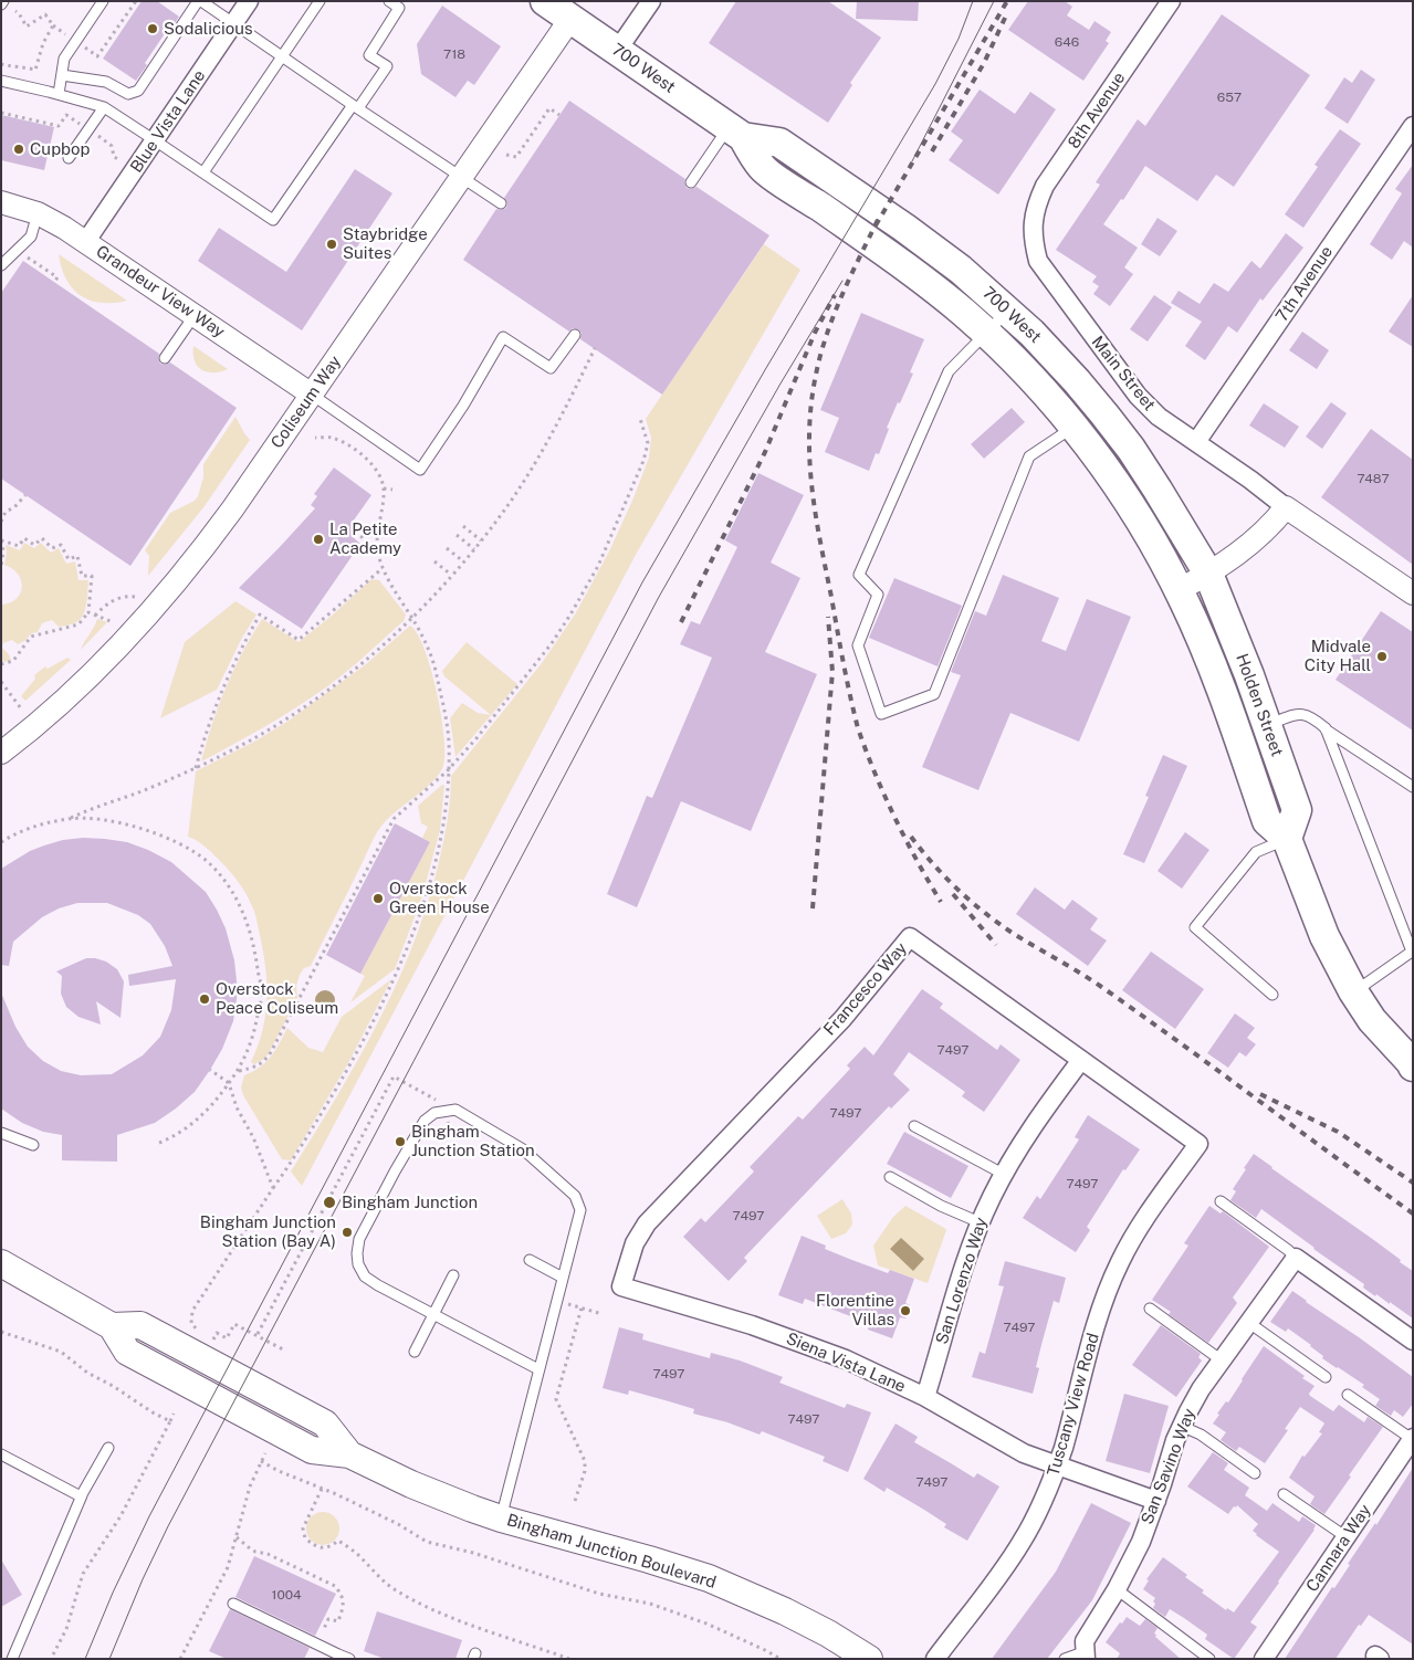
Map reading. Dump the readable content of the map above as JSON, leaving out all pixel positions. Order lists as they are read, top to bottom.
{
  "streets": {
    "main road": ["700 West", "Holden Street", "Bingham Junction Boulevard"],
    "street": [
      "8th Avenue",
      "Blue Vista Lane",
      "7th Avenue",
      "Grandeur View Way",
      "Main Street",
      "Coliseum Way",
      "Francesco Way",
      "San Lorenzo Way",
      "Siena Vista Lane",
      "Tuscany View Road",
      "San Savino Way",
      "Cannara Way"
    ]
  },
  "crossings": [
    ["700 West", "Coliseum Way"],
    ["700 West", "Holden Street"],
    ["8th Avenue", "Main Street"],
    ["Blue Vista Lane", "Grandeur View Way"],
    ["7th Avenue", "Main Street"],
    ["Grandeur View Way", "Coliseum Way"],
    ["Francesco Way", "San Lorenzo Way"],
    ["Francesco Way", "Siena Vista Lane"],
    ["Francesco Way", "Tuscany View Road"],
    ["San Lorenzo Way", "Siena Vista Lane"],
    ["Siena Vista Lane", "Tuscany View Road"],
    ["Siena Vista Lane", "San Savino Way"]
  ],
  "places": [
    "Sodalicious",
    "Cupbop",
    "Staybridge Suites",
    "La Petite Academy",
    "Midvale City Hall",
    "Overstock Green House",
    "Overstock Peace Coliseum",
    "Bingham Junction Station",
    "Bingham Junction",
    "Bingham Junction Station (Bay A)",
    "Florentine Villas"
  ],
  "house_numbers": [
    "646",
    "718",
    "657",
    "7487",
    "7497",
    "7497",
    "7497",
    "7497",
    "7497",
    "7497",
    "7497",
    "7497",
    "1004"
  ]
}
